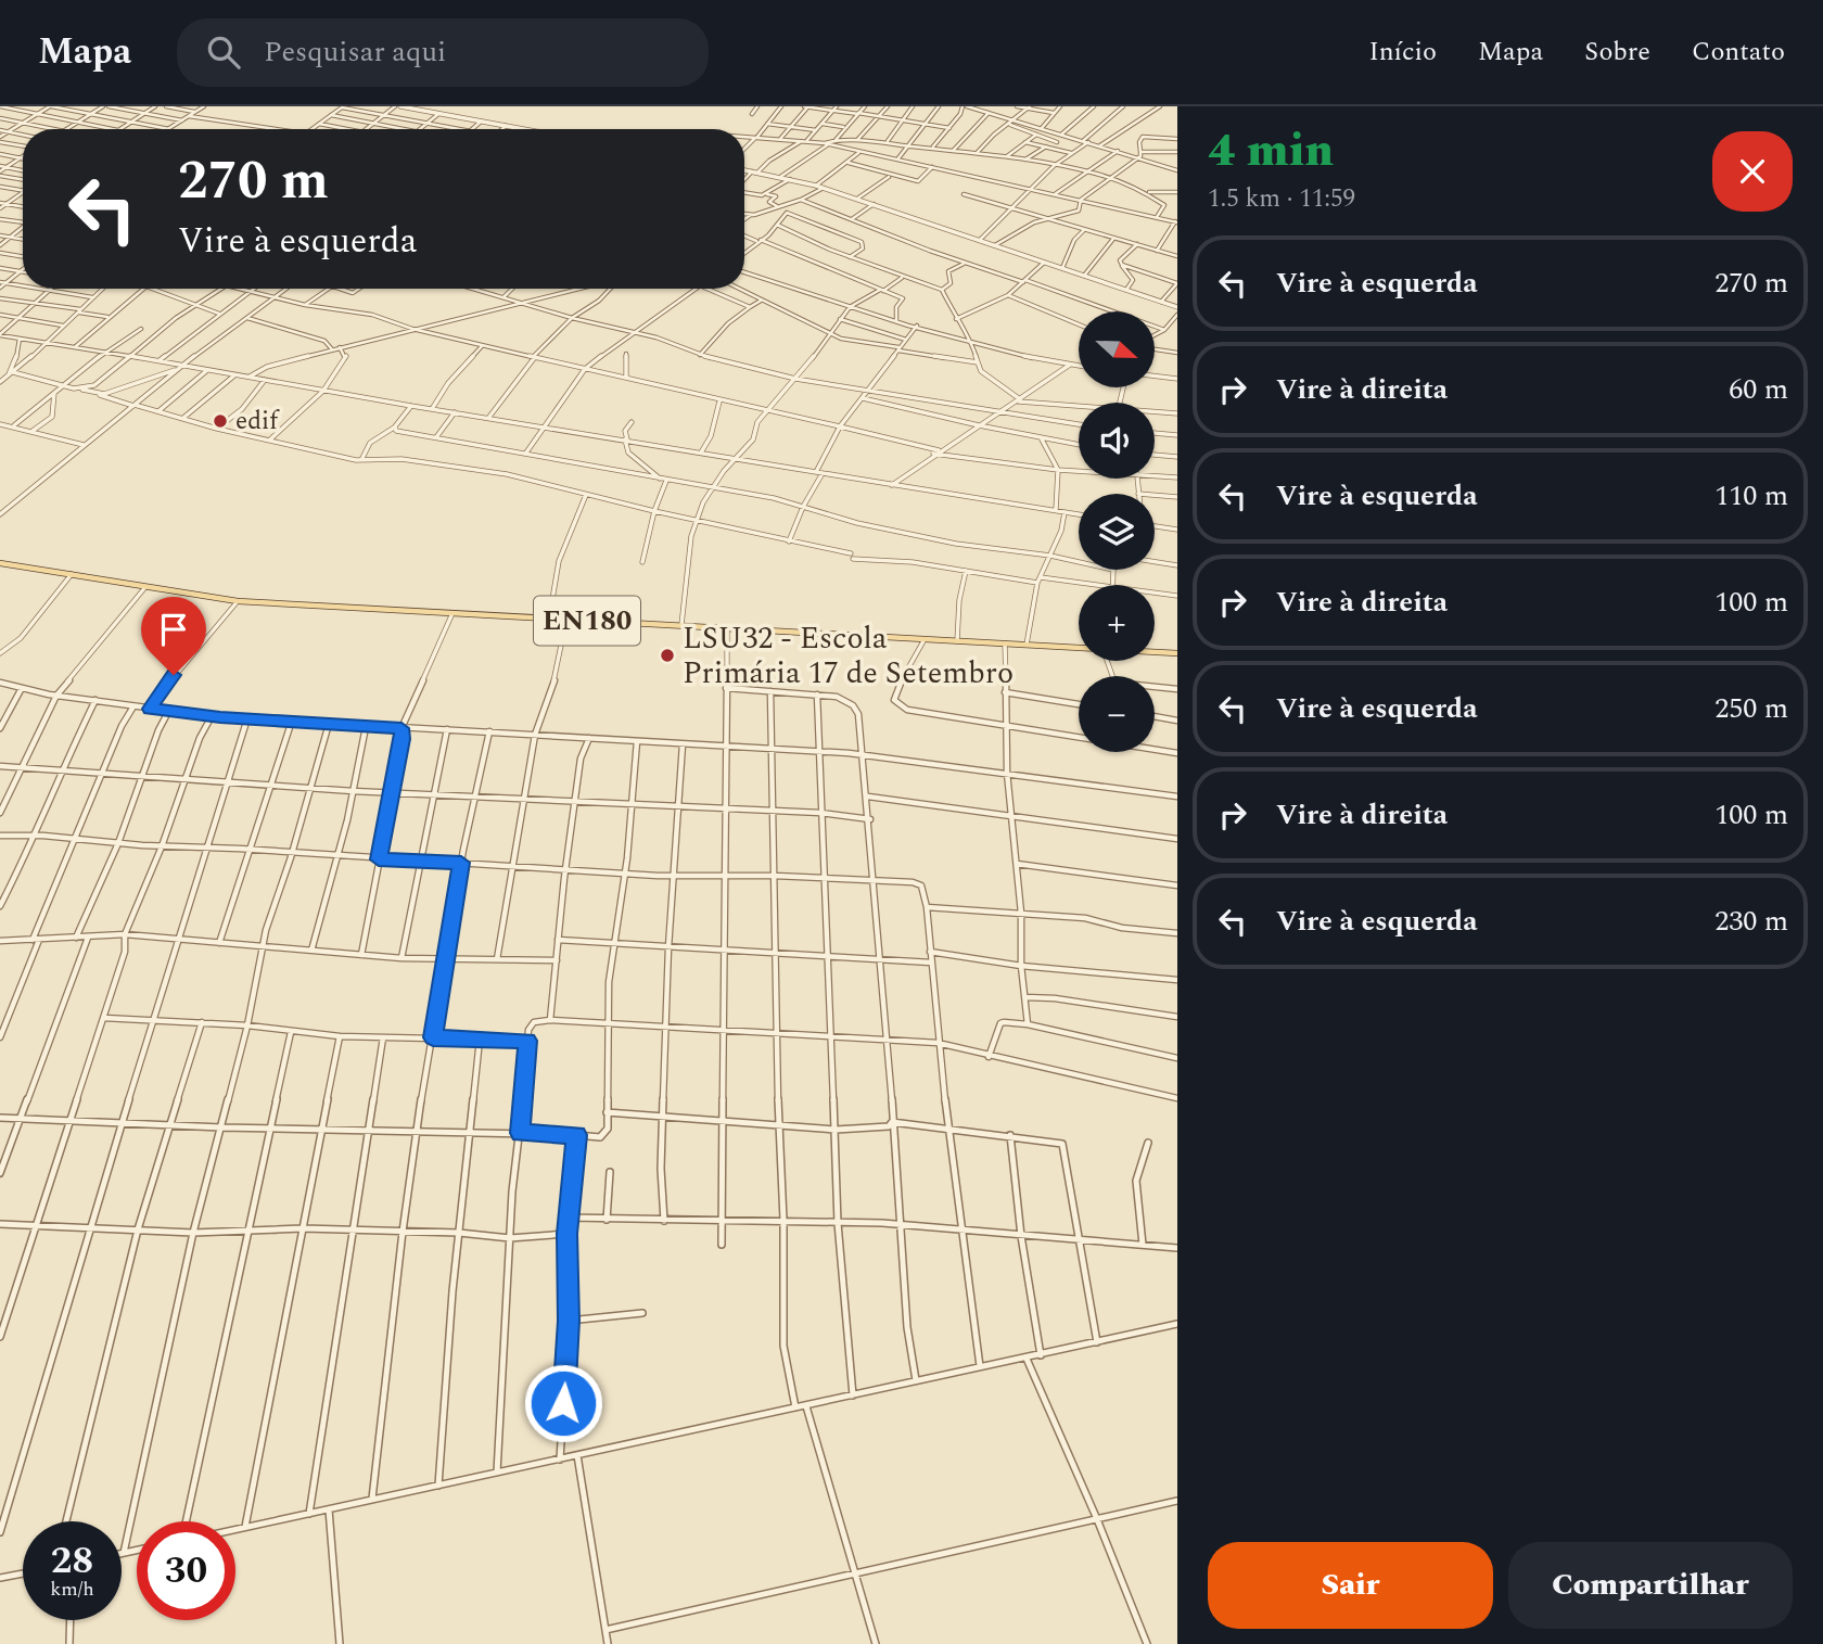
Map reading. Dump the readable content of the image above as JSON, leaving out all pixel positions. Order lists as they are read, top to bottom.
{
  "streets": {
    "main road": ["EN180"]
  },
  "places": ["edif", "LSU32 - Escola Primária 17 de Setembro"],
  "north": "right",
  "page": {
    "header": "Mapa",
    "search": "Pesquisar aqui",
    "nav": [
      "Início",
      "Mapa",
      "Sobre",
      "Contato"
    ],
    "heading": ["4 min", "1.5 km · 11:59"],
    "turn": ["270 m", "Vire à esquerda"],
    "list": [
      {
        "name": "Vire à esquerda",
        "value": "270 m"
      },
      {
        "name": "Vire à direita",
        "value": "60 m"
      },
      {
        "name": "Vire à esquerda",
        "value": "110 m"
      },
      {
        "name": "Vire à direita",
        "value": "100 m"
      },
      {
        "name": "Vire à esquerda",
        "value": "250 m"
      },
      {
        "name": "Vire à direita",
        "value": "100 m"
      },
      {
        "name": "Vire à esquerda",
        "value": "230 m"
      }
    ],
    "map_buttons": ["+", "−"],
    "speed": "28 km/h",
    "limit": "30",
    "buttons": ["Sair", "Compartilhar"]
  }
}
